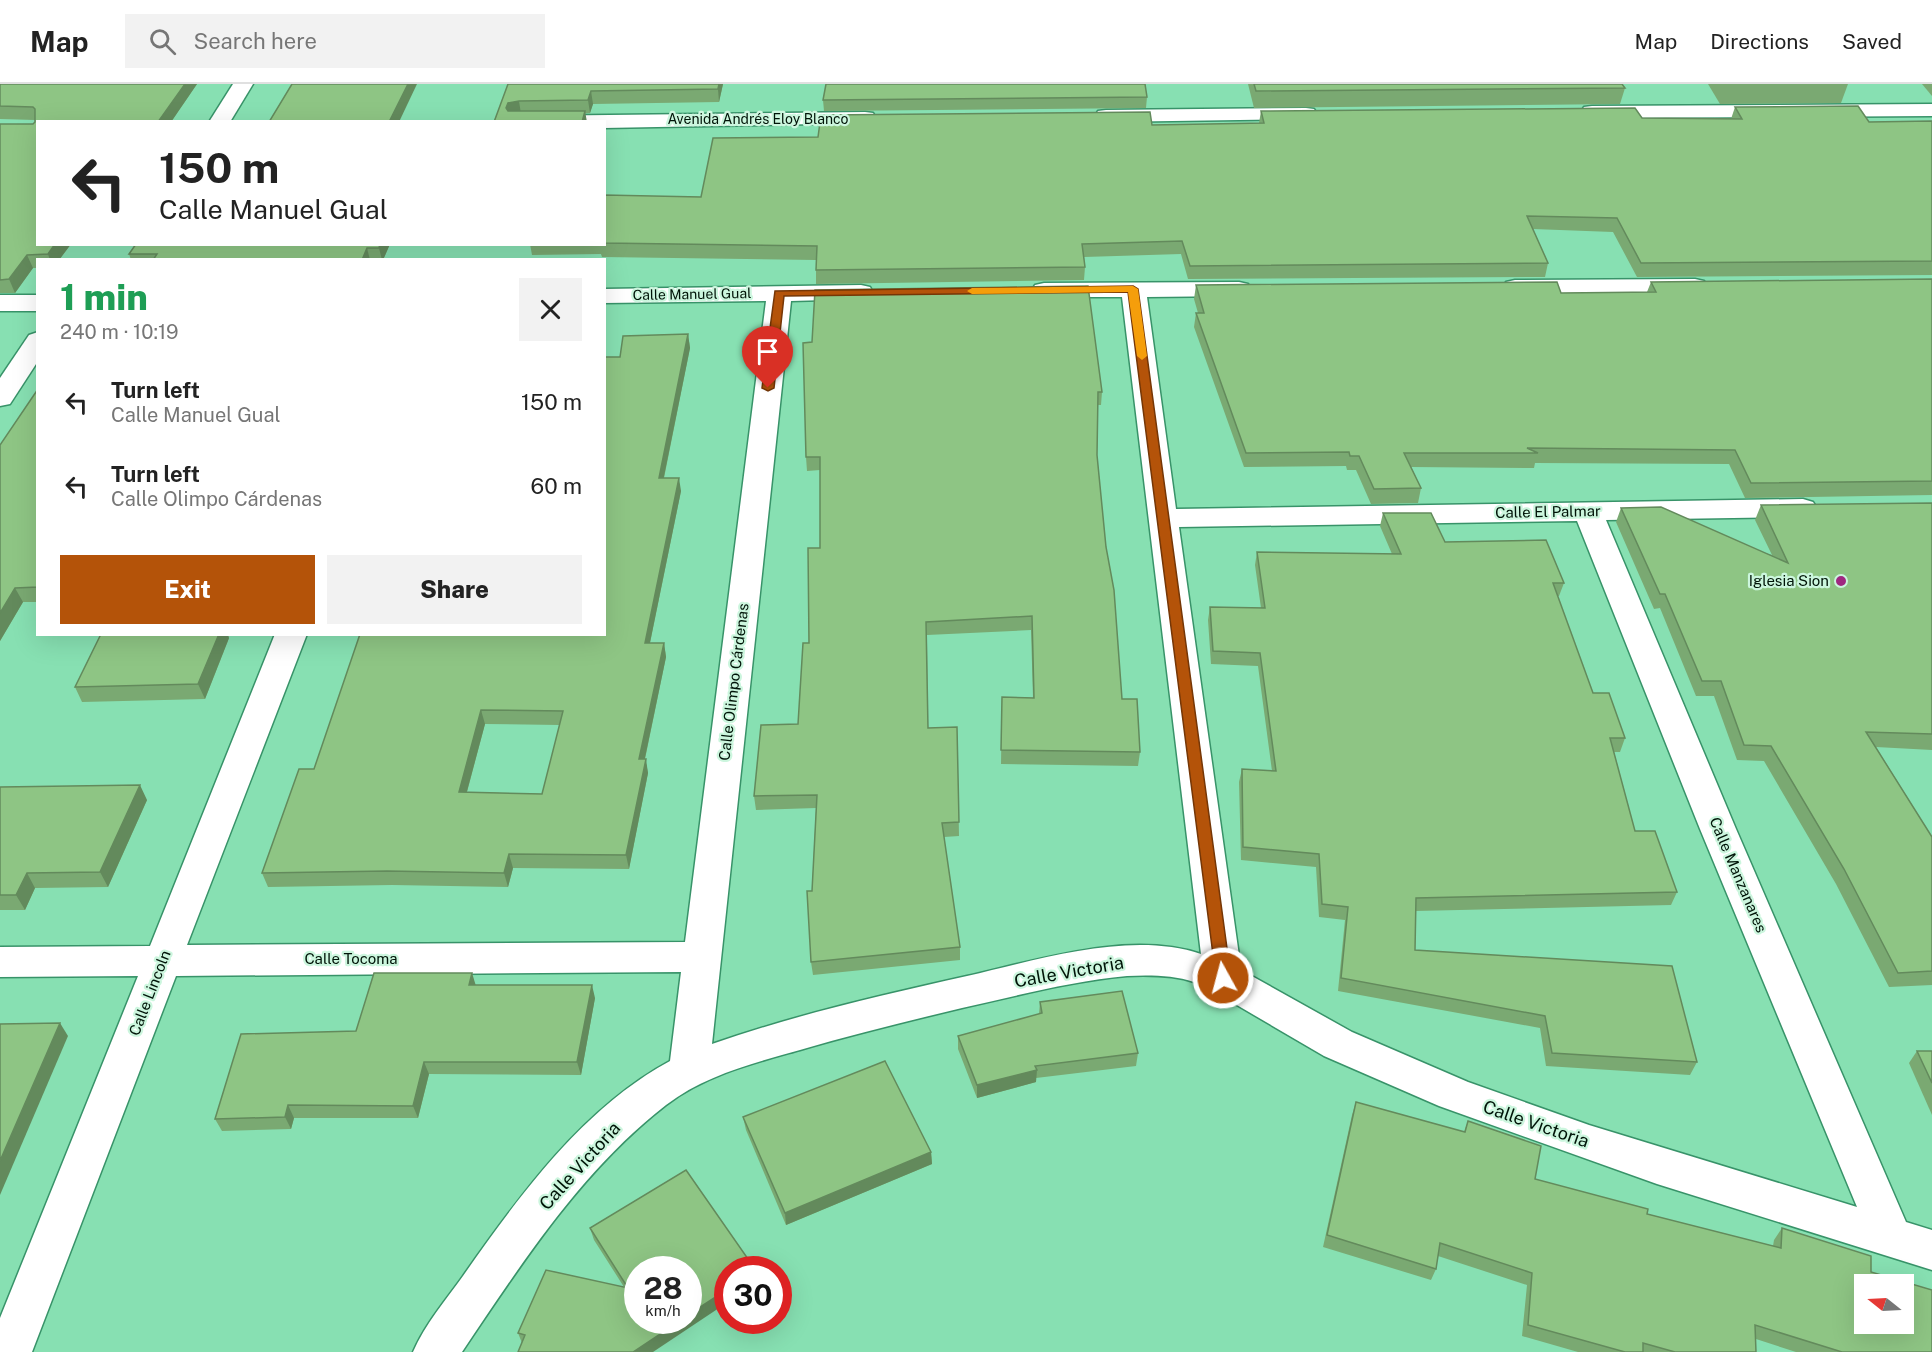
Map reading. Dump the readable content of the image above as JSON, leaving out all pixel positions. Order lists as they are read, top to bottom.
{
  "streets": {
    "street": [
      "Avenida Andrés Eloy Blanco",
      "Calle Manuel Gual",
      "Calle El Palmar",
      "Calle Olimpo Cárdenas",
      "Calle Manzanares",
      "Calle Tocoma",
      "Calle Victoria",
      "Calle Lincoln"
    ]
  },
  "crossings": [
    ["Calle Manuel Gual", "Calle Olimpo Cárdenas"],
    ["Calle El Palmar", "Calle Manzanares"],
    ["Calle Olimpo Cárdenas", "Calle Tocoma"],
    ["Calle Olimpo Cárdenas", "Calle Victoria"],
    ["Calle Manzanares", "Calle Victoria"],
    ["Calle Tocoma", "Calle Lincoln"]
  ],
  "places": ["Iglesia Sion"],
  "north": "left",
  "page": {
    "header": "Map",
    "search": "Search here",
    "nav": ["Map", "Directions", "Saved"],
    "turn": ["150 m", "Calle Manuel Gual"],
    "heading": ["1 min", "240 m · 10:19"],
    "list": [
      {
        "name": "Turn left",
        "note": "Calle Manuel Gual",
        "value": "150 m"
      },
      {
        "name": "Turn left",
        "note": "Calle Olimpo Cárdenas",
        "value": "60 m"
      }
    ],
    "buttons": ["Exit", "Share"],
    "speed": "28 km/h",
    "limit": "30"
  }
}
